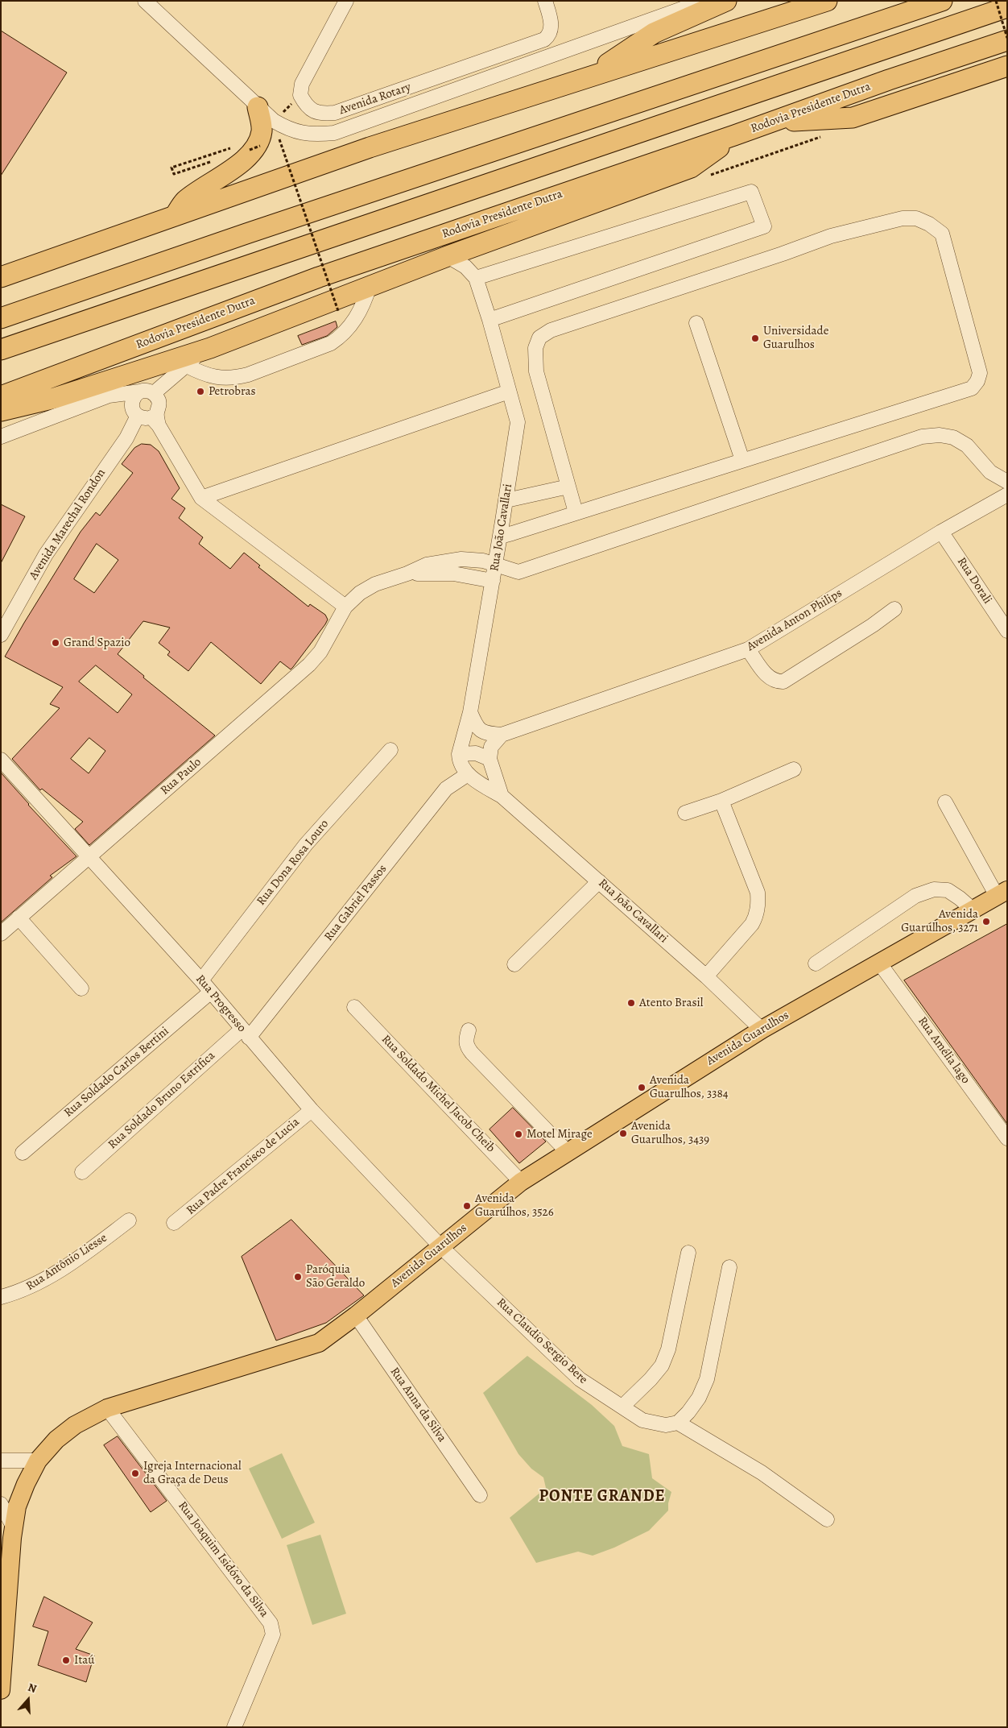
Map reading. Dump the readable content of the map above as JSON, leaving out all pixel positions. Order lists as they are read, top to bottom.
{
  "streets": {
    "highway": ["Rodovia Presidente Dutra"],
    "main road": ["Avenida Guarulhos"],
    "street": [
      "Avenida Rotary",
      "Avenida Marechal Rondon",
      "Rua João Cavallari",
      "Rua Dorali",
      "Avenida Anton Philips",
      "Rua Paulo",
      "Rua Dona Rosa Louro",
      "Rua Gabriel Passos",
      "Rua Progresso",
      "Rua Amélia lago",
      "Rua Soldado Carlos Bertini",
      "Rua Soldado Michel Jacob Cheib",
      "Rua Soldado Bruno Estrifica",
      "Rua Padre Francisco de Lucia",
      "Rua Antônio Liesse",
      "Rua Claudio Sergio Bere",
      "Rua Anna da Silva",
      "Rua Joaquim Isidóro da Silva"
    ]
  },
  "crossings": [
    ["Rua João Cavallari", "Rua Gabriel Passos"],
    ["Rua João Cavallari", "Avenida Guarulhos"],
    ["Rua Dorali", "Avenida Anton Philips"],
    ["Rua Paulo", "Rua Progresso"],
    ["Rua Dona Rosa Louro", "Rua Progresso"],
    ["Rua Gabriel Passos", "Rua Progresso"],
    ["Rua Gabriel Passos", "Rua Soldado Bruno Estrifica"],
    ["Rua Progresso", "Avenida Guarulhos"],
    ["Rua Progresso", "Rua Soldado Carlos Bertini"],
    ["Rua Progresso", "Rua Soldado Bruno Estrifica"],
    ["Rua Progresso", "Rua Padre Francisco de Lucia"],
    ["Rua Progresso", "Rua Claudio Sergio Bere"],
    ["Avenida Guarulhos", "Rua Amélia lago"],
    ["Avenida Guarulhos", "Rua Soldado Michel Jacob Cheib"],
    ["Avenida Guarulhos", "Rua Claudio Sergio Bere"],
    ["Avenida Guarulhos", "Rua Anna da Silva"],
    ["Avenida Guarulhos", "Rua Joaquim Isidóro da Silva"]
  ],
  "districts": ["PONTE GRANDE"],
  "places": [
    "Universidade Guarulhos",
    "Petrobras",
    "Grand Spazio",
    "Avenida Guarulhos, 3271",
    "Atento Brasil",
    "Avenida Guarulhos, 3384",
    "Avenida Guarulhos, 3439",
    "Motel Mirage",
    "Avenida Guarulhos, 3526",
    "Paróquia São Geraldo",
    "Igreja Internacional da Graça de Deus",
    "Itaú"
  ],
  "north": "top"
}
